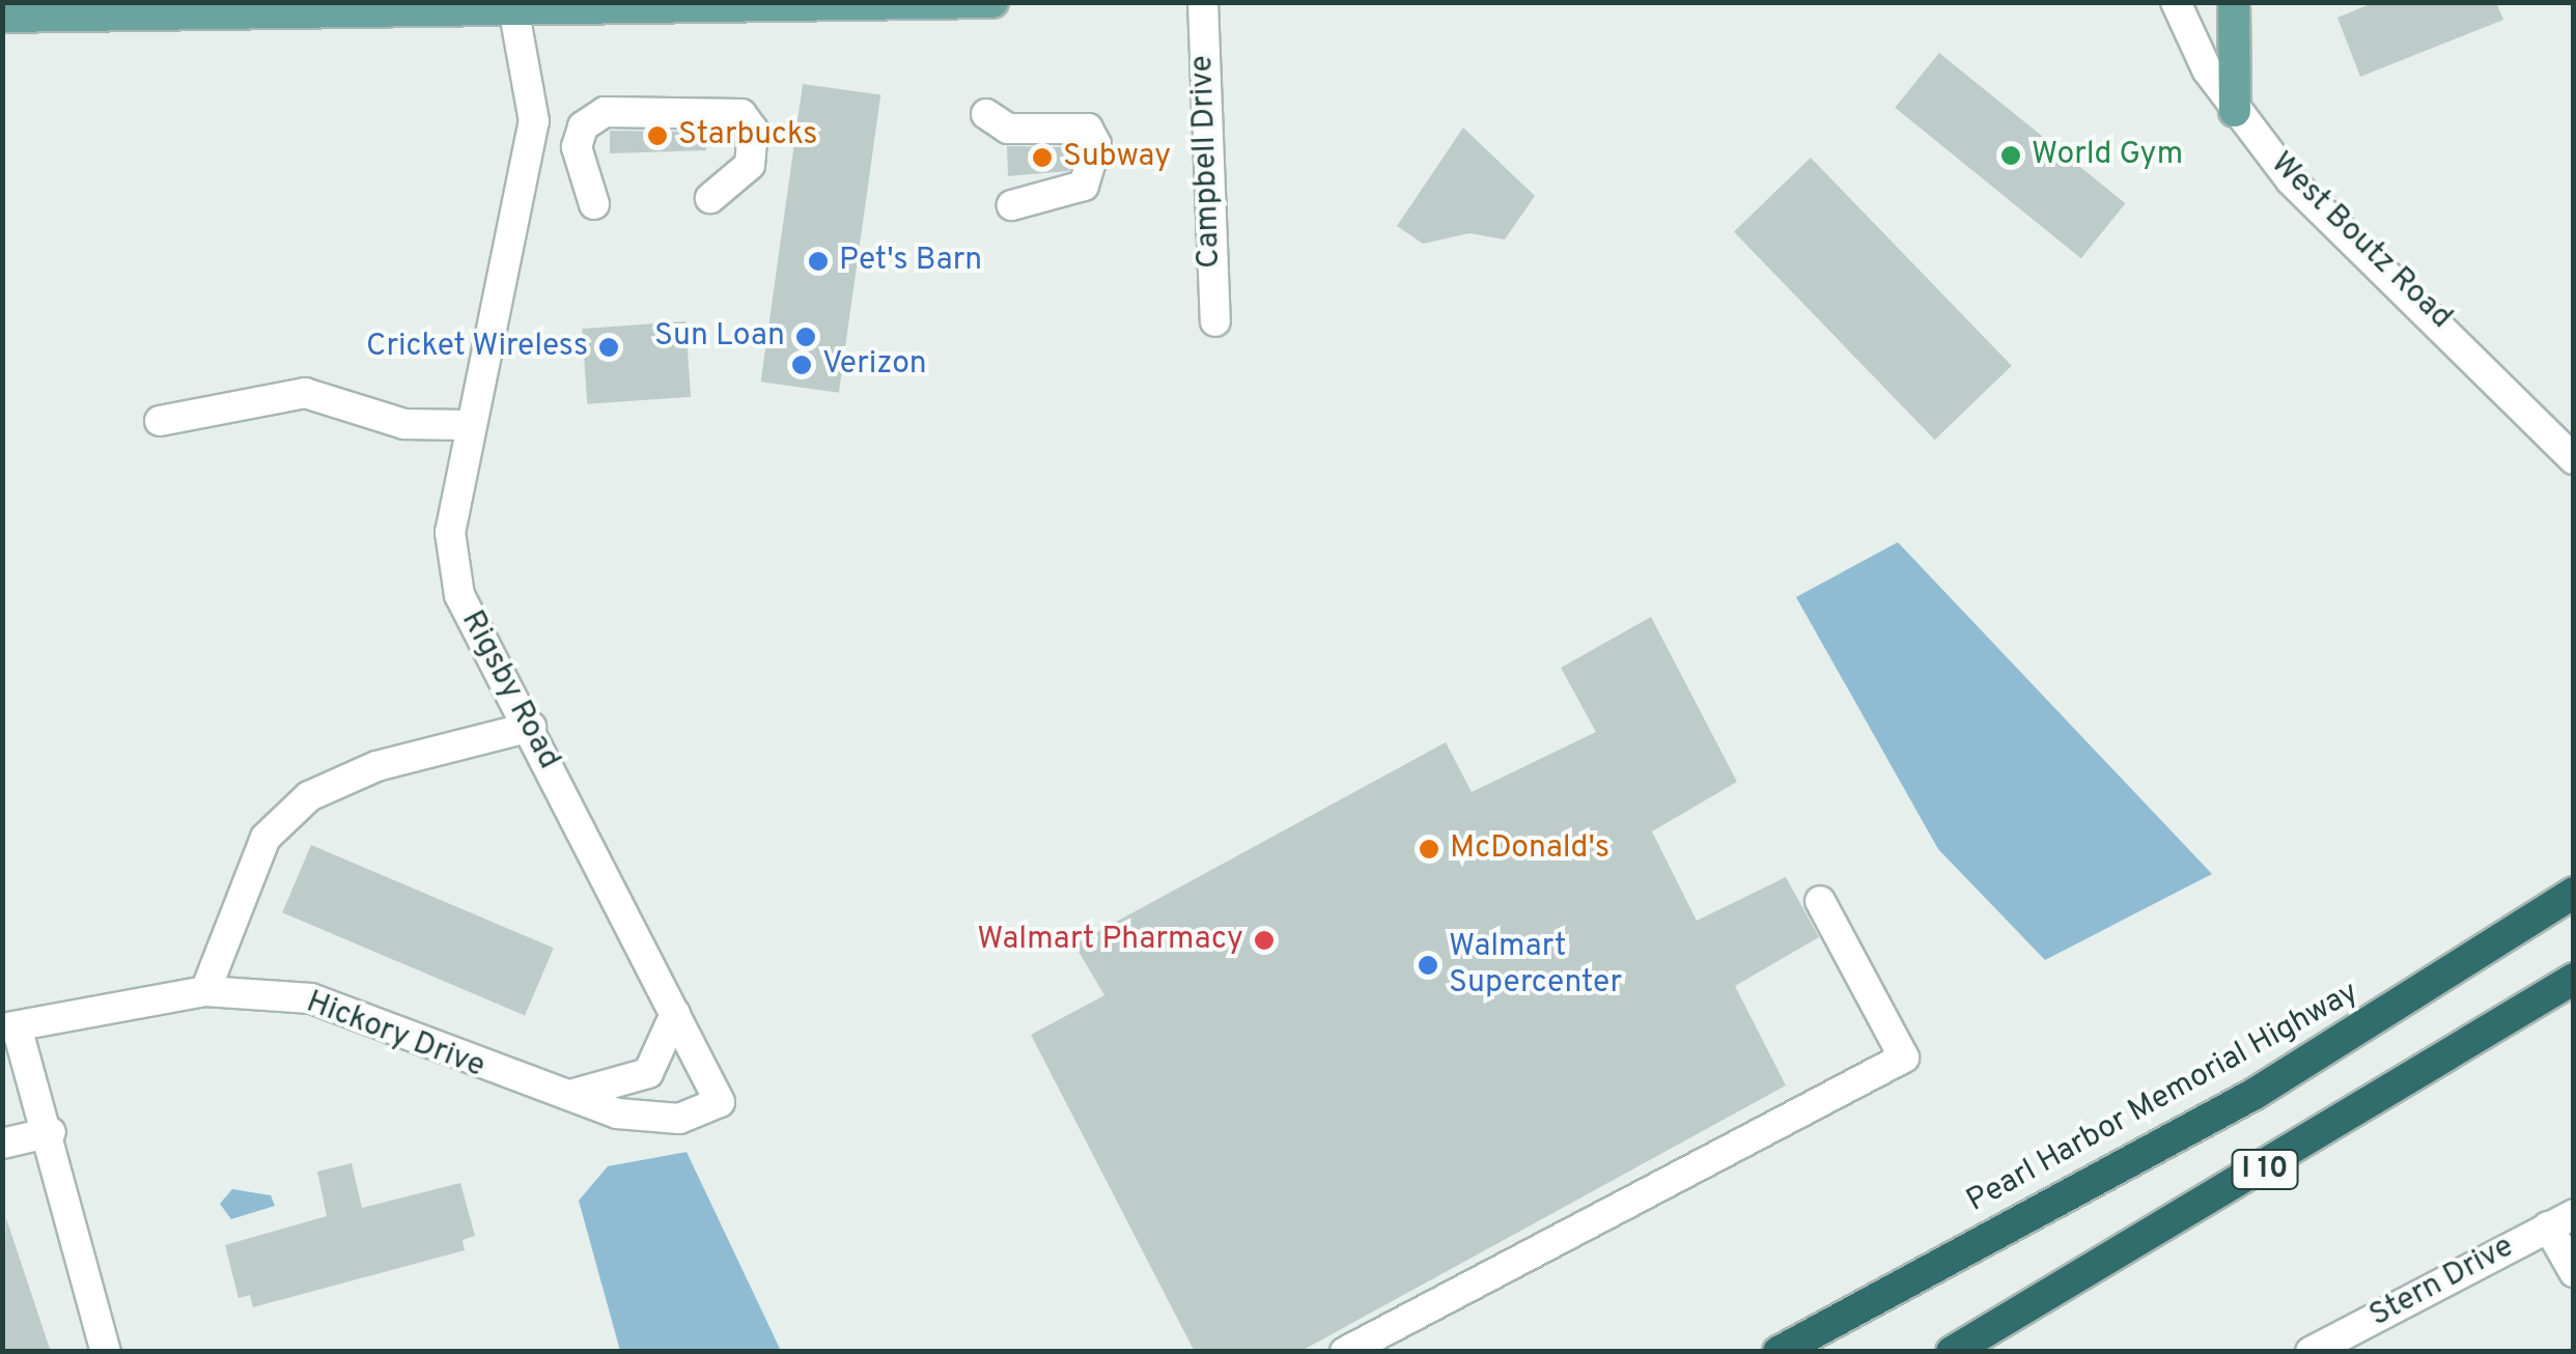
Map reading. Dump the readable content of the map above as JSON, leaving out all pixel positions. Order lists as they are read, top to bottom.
{
  "streets": {
    "highway": ["Pearl Harbor Memorial Highway", "I 10"],
    "street": [
      "Campbell Drive",
      "West Boutz Road",
      "Rigsby Road",
      "Hickory Drive",
      "Stern Drive"
    ]
  },
  "crossings": [
    ["Rigsby Road", "Hickory Drive"]
  ],
  "places": [
    "Starbucks",
    "World Gym",
    "Subway",
    "Pet's Barn",
    "Sun Loan",
    "Cricket Wireless",
    "Verizon",
    "McDonald's",
    "Walmart Pharmacy",
    "Walmart Supercenter"
  ]
}
